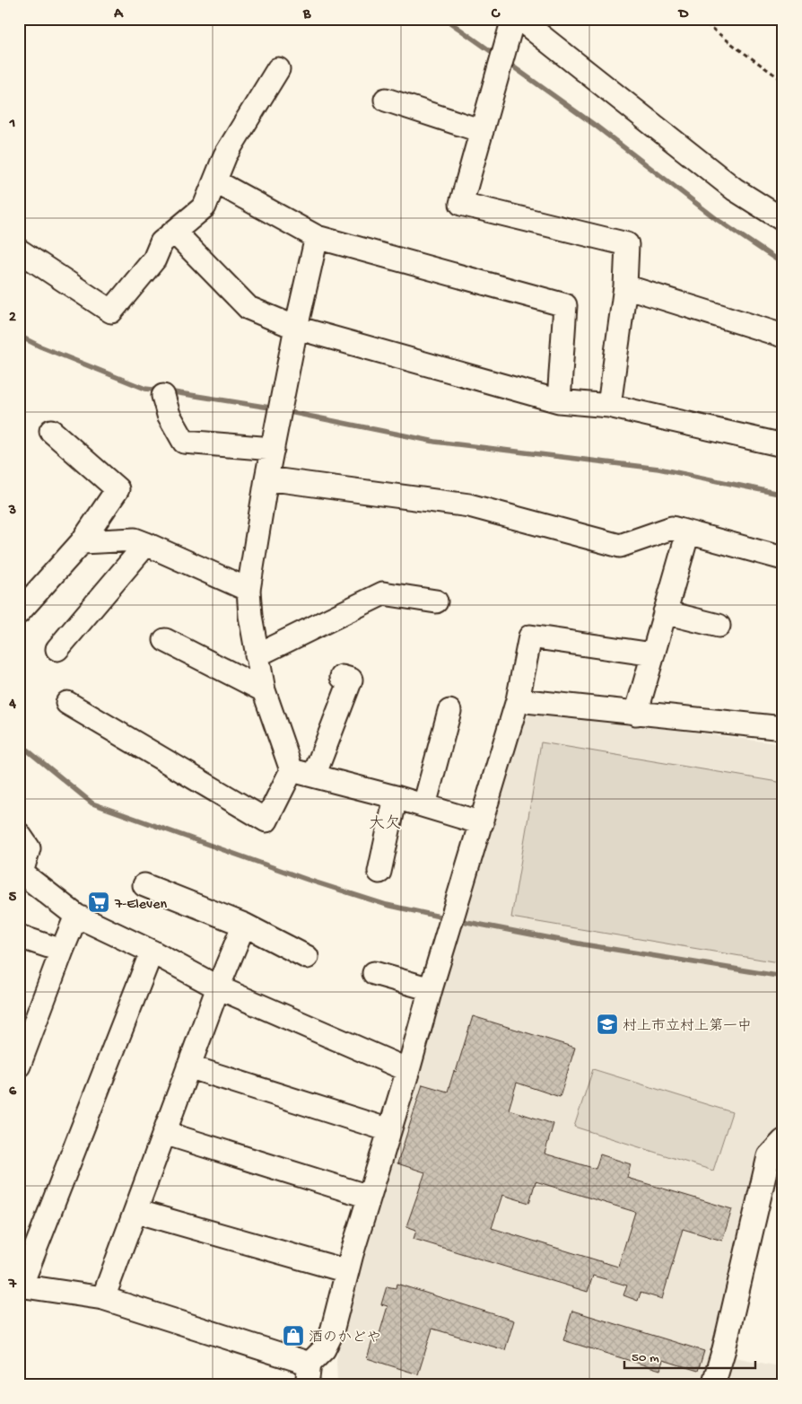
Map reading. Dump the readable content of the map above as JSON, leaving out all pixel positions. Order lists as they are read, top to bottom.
{
  "districts": ["大欠"],
  "places": {
    "supermarket": ["7-Eleven"],
    "school or university": ["村上市立村上第一中"],
    "shop": ["酒のかどや"]
  },
  "scale_bar": "50 m",
  "grid": {
    "columns": [
      "A",
      "B",
      "C",
      "D"
    ],
    "rows": [
      "1",
      "2",
      "3",
      "4",
      "5",
      "6",
      "7"
    ]
  }
}
